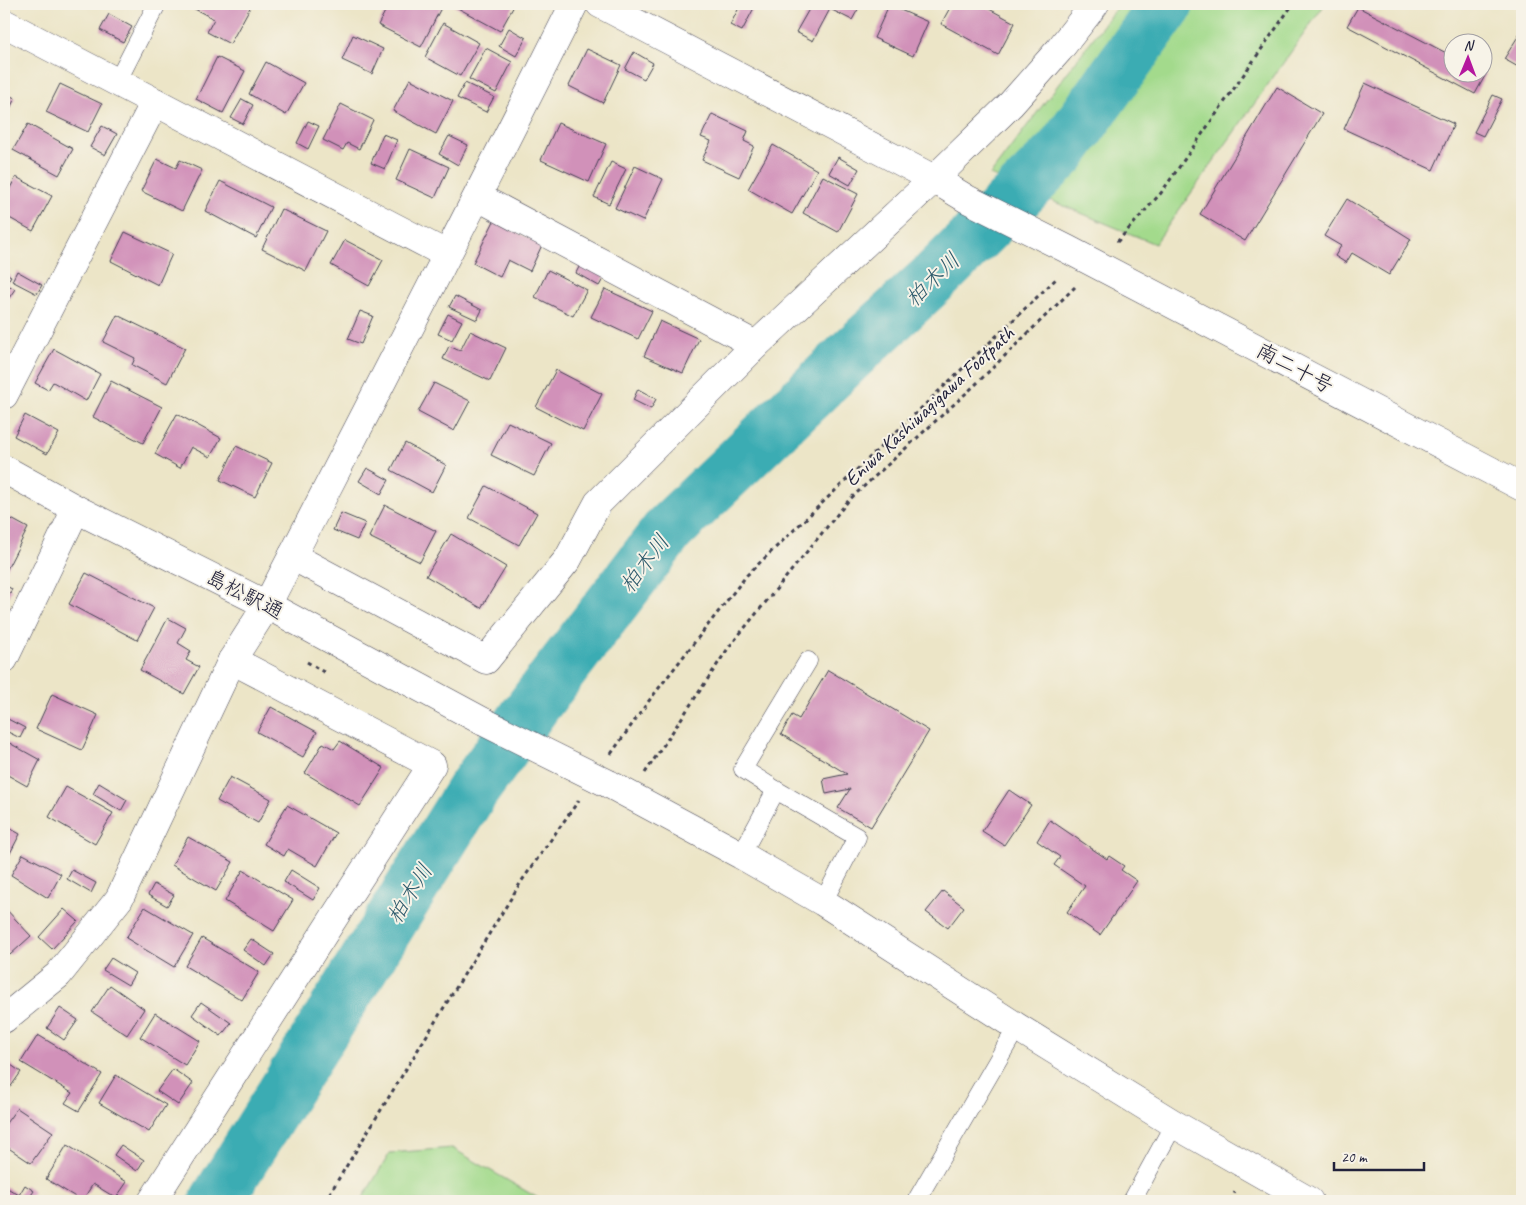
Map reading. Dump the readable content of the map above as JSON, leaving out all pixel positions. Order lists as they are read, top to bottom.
{
  "streets": {
    "street": ["南二十号", "島松駅通"],
    "path": ["Eniwa Kashiwagigawa Footpath"]
  },
  "crossings": [
    ["南二十号", "Eniwa Kashiwagigawa Footpath"],
    ["Eniwa Kashiwagigawa Footpath", "島松駅通"]
  ],
  "water": ["柏木川"],
  "scale_bar": "20 m",
  "north": "top"
}
